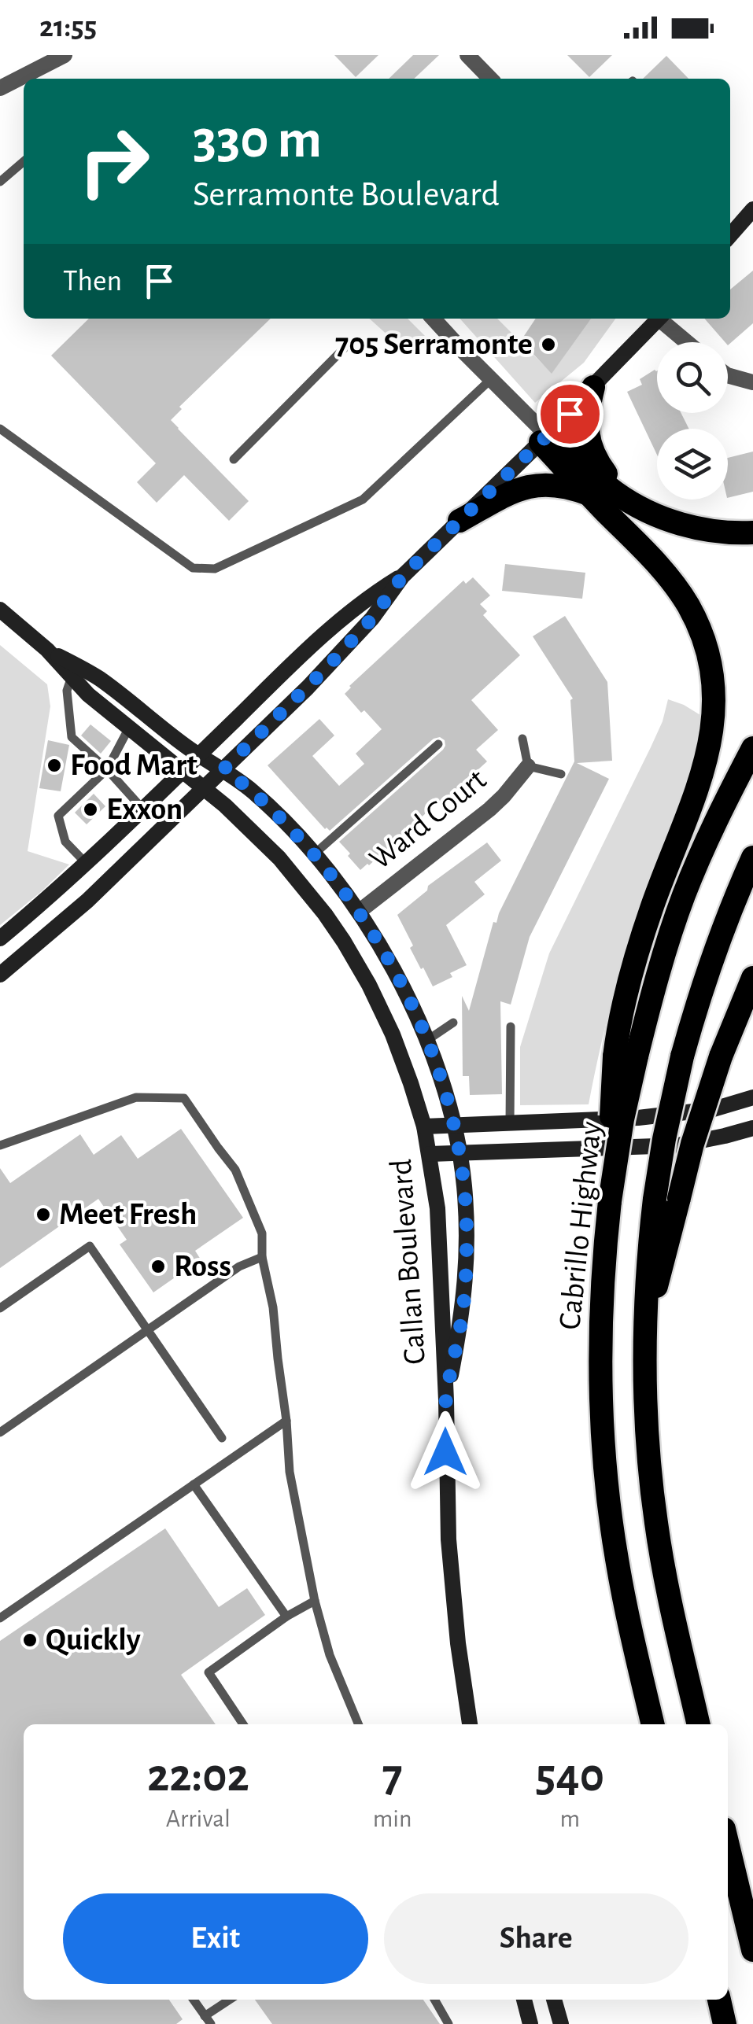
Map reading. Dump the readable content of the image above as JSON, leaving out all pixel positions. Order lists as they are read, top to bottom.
{
  "streets": {
    "highway": ["Cabrillo Highway"],
    "main road": ["Callan Boulevard"],
    "street": ["Ward Court"]
  },
  "crossings": [
    ["Ward Court", "Callan Boulevard"]
  ],
  "places": [
    "705 Serramonte",
    "Food Mart",
    "Exxon",
    "Meet Fresh",
    "Ross",
    "Quickly"
  ],
  "page": {
    "status": "21:55",
    "turn": ["330 m", "Serramonte Boulevard"],
    "then": "Then",
    "eta": [
      "22:02",
      "Arrival",
      "7",
      "min",
      "540",
      "m"
    ],
    "buttons": ["Exit", "Share"]
  }
}
